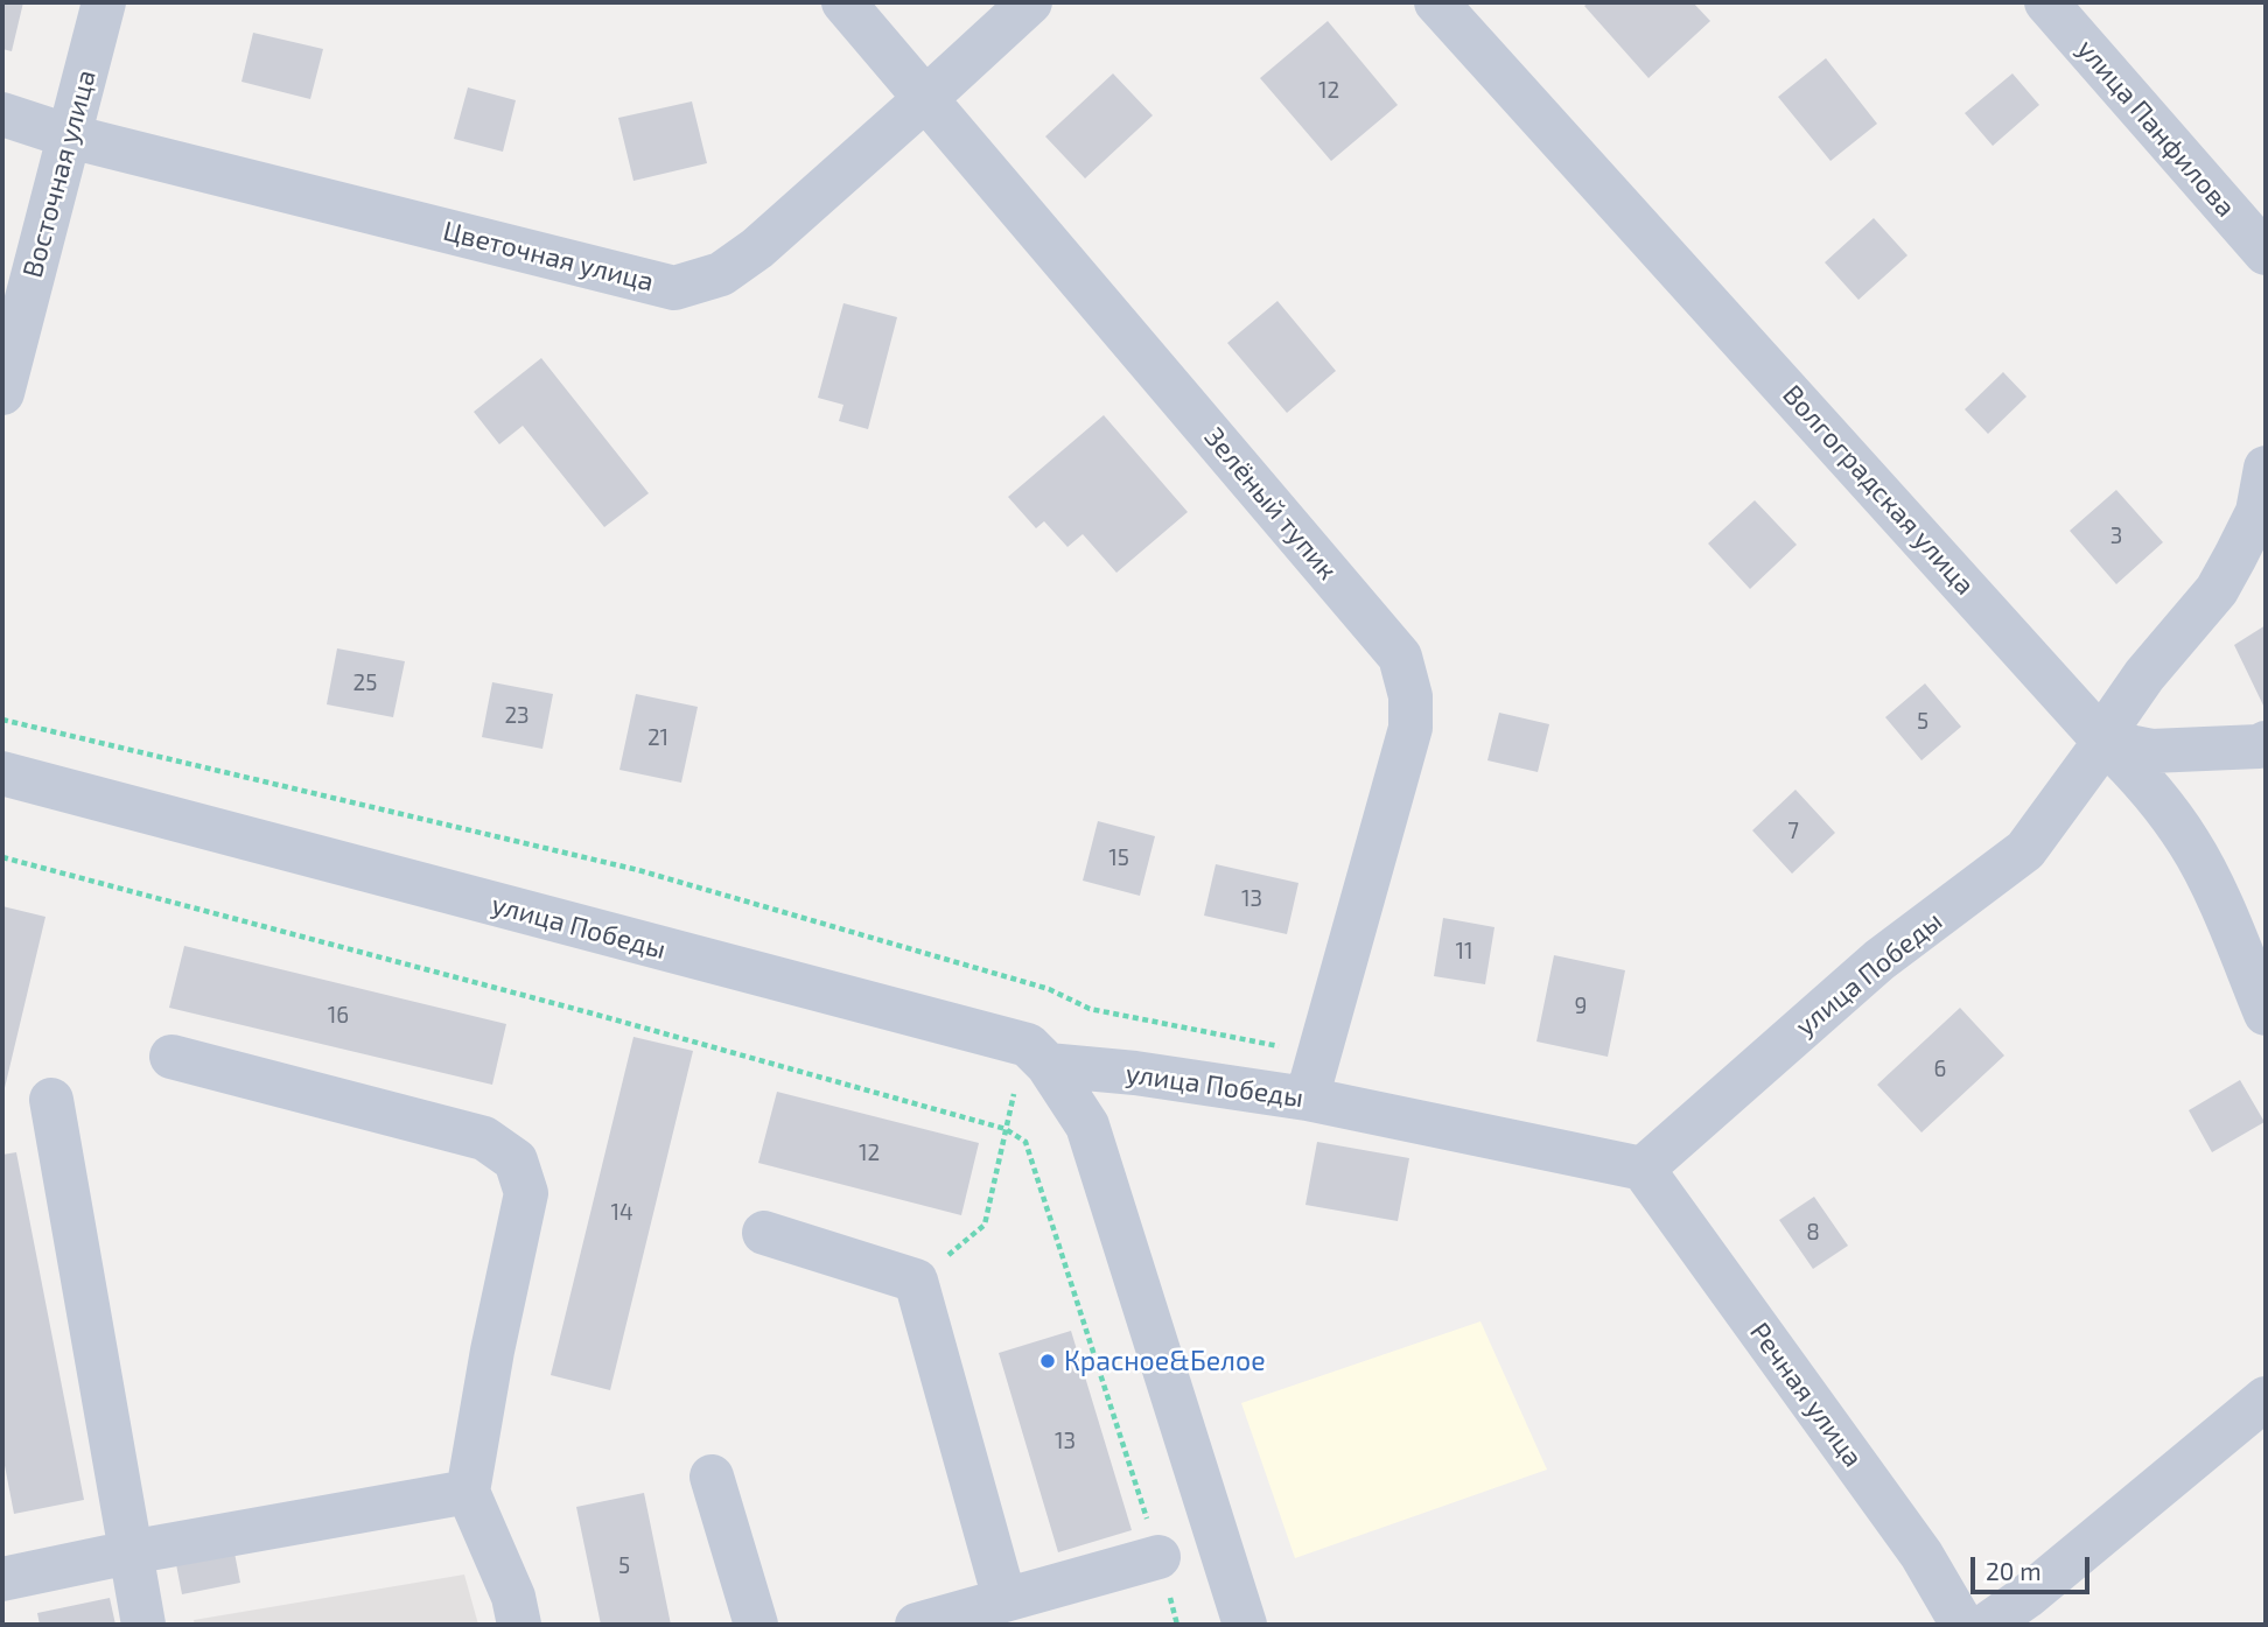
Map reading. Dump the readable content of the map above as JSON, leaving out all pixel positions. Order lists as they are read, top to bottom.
{
  "streets": {
    "street": [
      "улица Панфилова",
      "Восточная улица",
      "Цветочная улица",
      "Волгоградская улица",
      "Зелёный тупик",
      "улица Победы",
      "Речная улица"
    ]
  },
  "crossings": [
    ["Восточная улица", "Цветочная улица"],
    ["Цветочная улица", "Зелёный тупик"],
    ["Волгоградская улица", "улица Победы"],
    ["Зелёный тупик", "улица Победы"],
    ["улица Победы", "Речная улица"]
  ],
  "places": ["Красное&Белое"],
  "house_numbers": [
    "12",
    "3",
    "25",
    "23",
    "5",
    "21",
    "7",
    "15",
    "13",
    "11",
    "9",
    "16",
    "6",
    "12",
    "14",
    "8",
    "13",
    "5"
  ],
  "scale_bar": "20 m"
}
